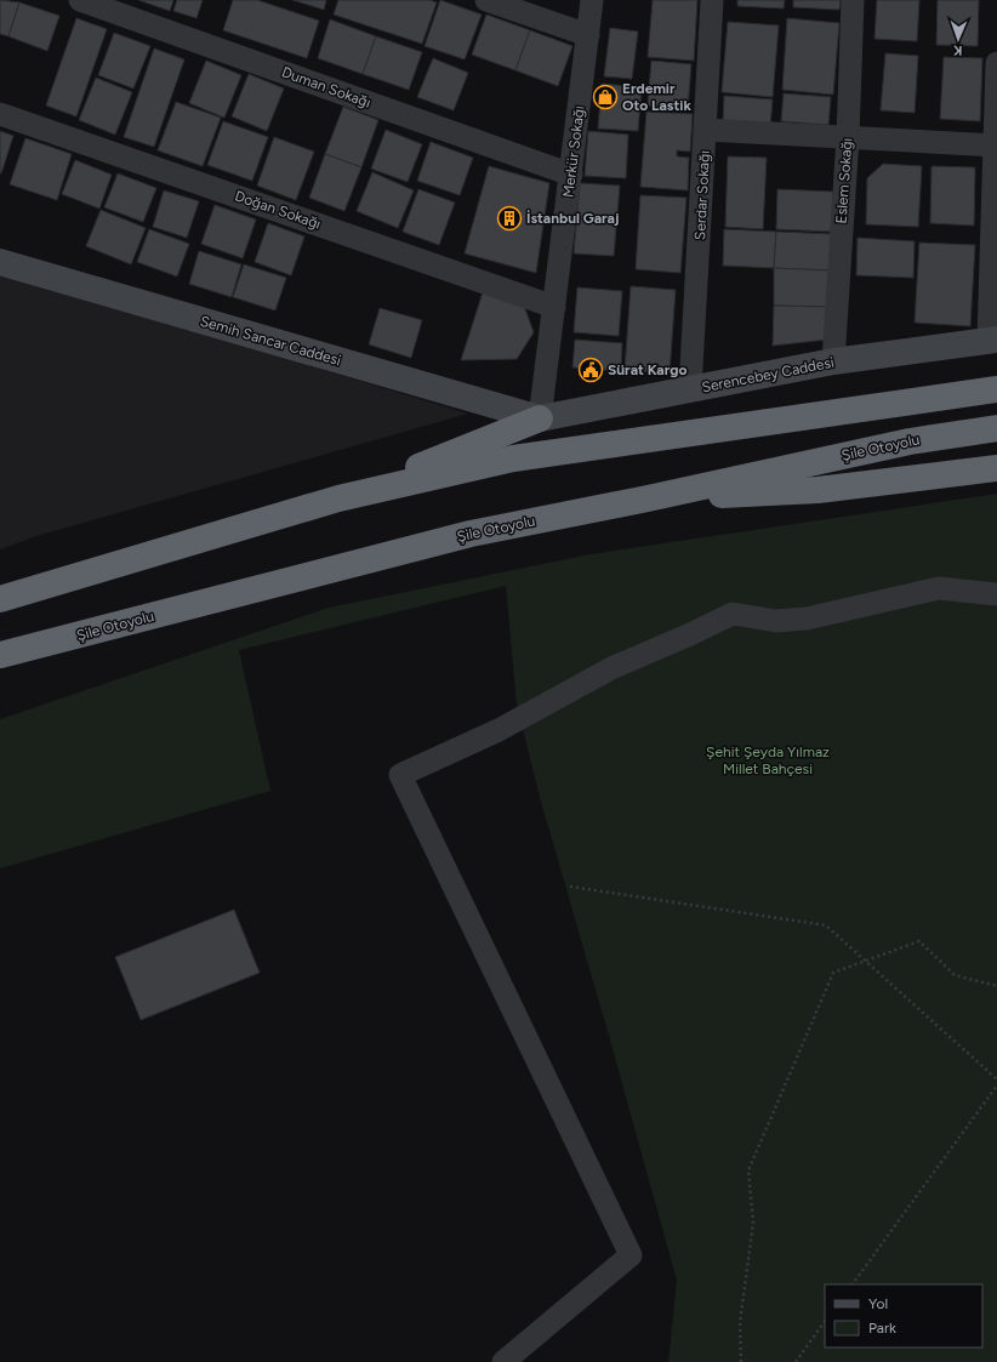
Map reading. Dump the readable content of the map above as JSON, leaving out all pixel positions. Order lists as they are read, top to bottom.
{
  "streets": {
    "highway": ["Şile Otoyolu"],
    "street": [
      "Duman Sokağı",
      "Merkür Sokağı",
      "Eslem Sokağı",
      "Serdar Sokağı",
      "Doğan Sokağı",
      "Semih Sancar Caddesi",
      "Serencebey Caddesi"
    ]
  },
  "crossings": [
    ["Duman Sokağı", "Merkür Sokağı"],
    ["Merkür Sokağı", "Doğan Sokağı"],
    ["Merkür Sokağı", "Semih Sancar Caddesi"],
    ["Merkür Sokağı", "Serencebey Caddesi"],
    ["Eslem Sokağı", "Serencebey Caddesi"],
    ["Serdar Sokağı", "Serencebey Caddesi"],
    ["Semih Sancar Caddesi", "Serencebey Caddesi"]
  ],
  "parks": ["Şehit Şeyda Yılmaz Millet Bahçesi"],
  "places": {
    "shop": ["Erdemir Oto Lastik"],
    "building": ["İstanbul Garaj"],
    "public building": ["Sürat Kargo"]
  },
  "legend": ["Yol", "Park"],
  "north": "bottom"
}
